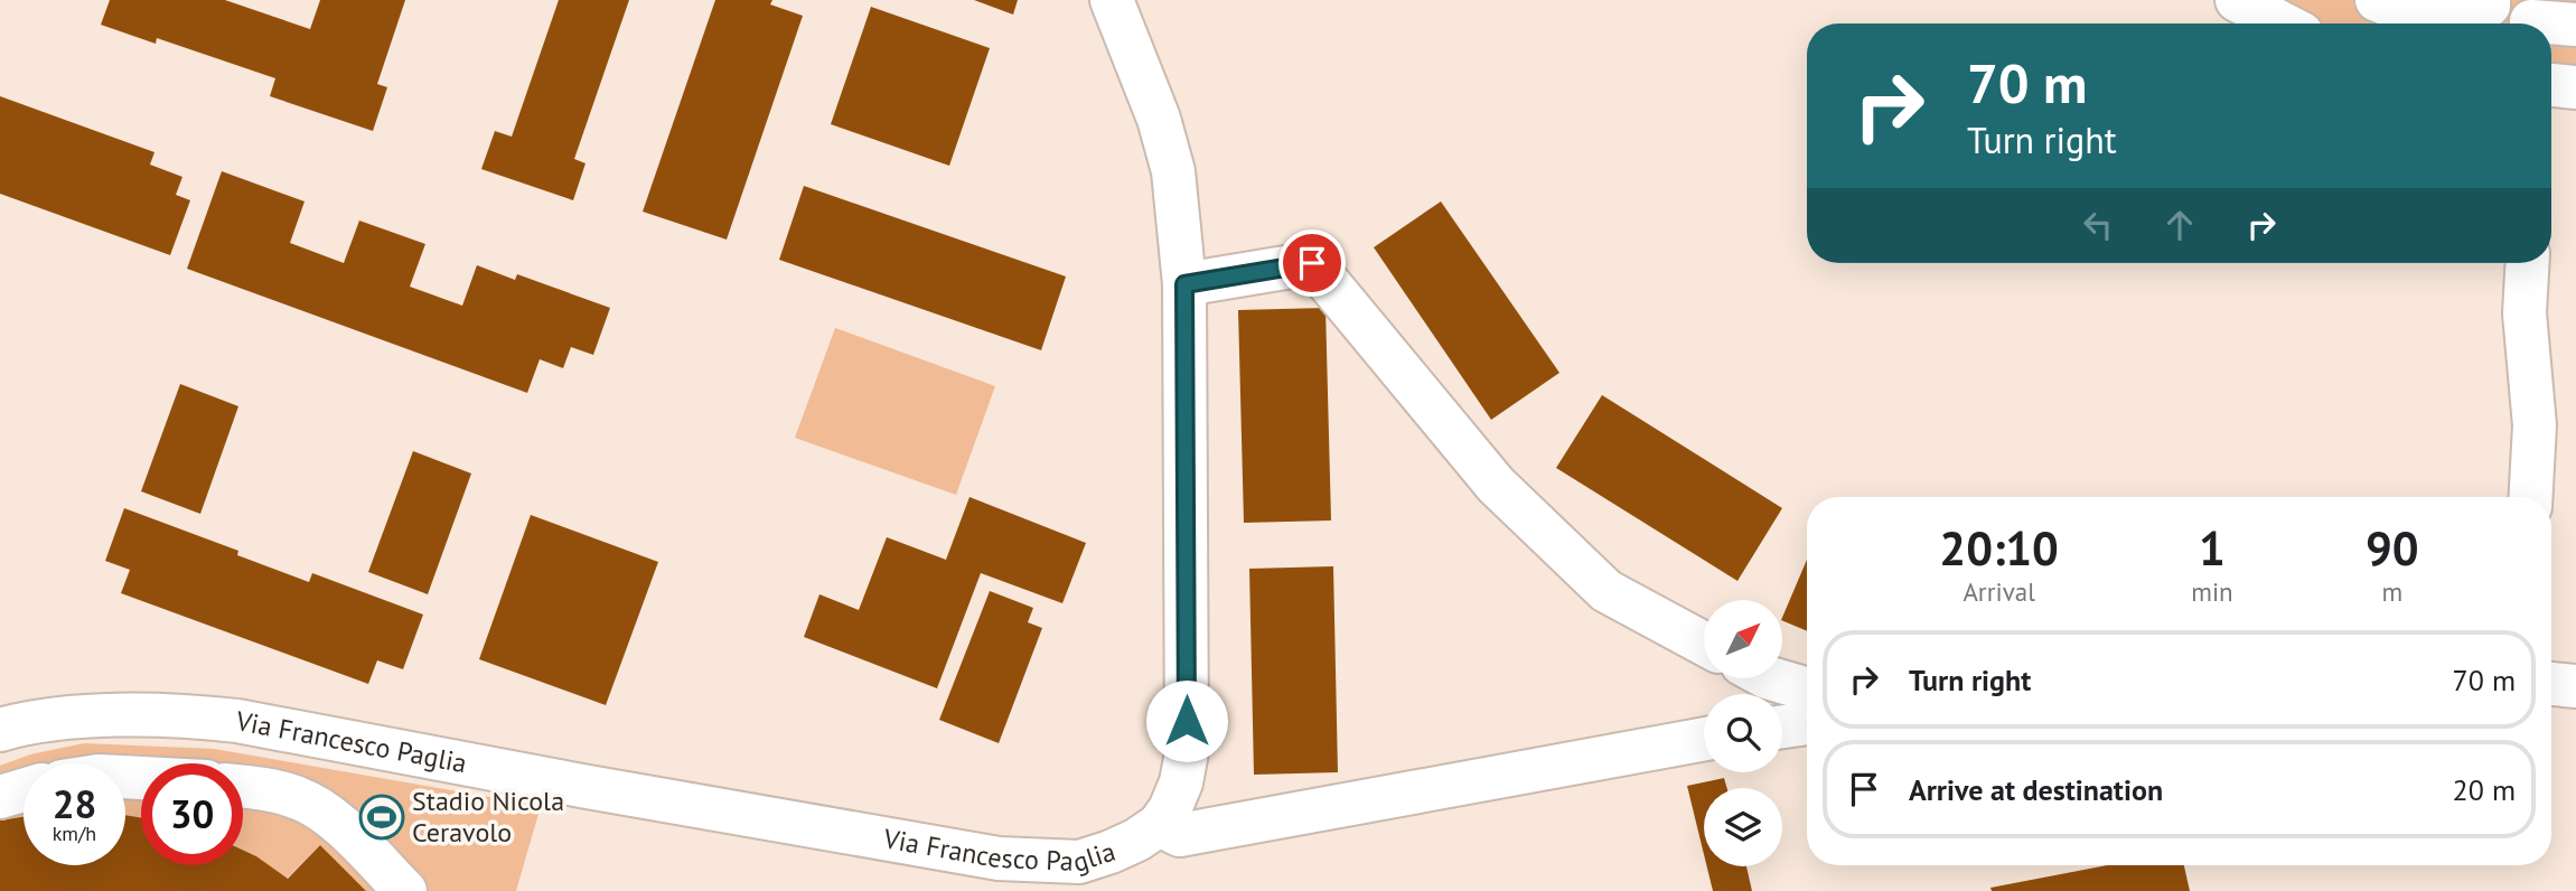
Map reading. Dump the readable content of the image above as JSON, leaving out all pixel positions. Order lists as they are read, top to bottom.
{
  "streets": {
    "street": ["Via Francesco Paglia"]
  },
  "places": {
    "sports": ["Stadio Nicola Ceravolo"]
  },
  "north": "top right",
  "page": {
    "turn": ["70 m", "Turn right"],
    "eta": [
      "20:10",
      "Arrival",
      "1",
      "min",
      "90",
      "m"
    ],
    "list": [
      {
        "name": "Turn right",
        "value": "70 m"
      },
      {
        "name": "Arrive at destination",
        "value": "20 m"
      }
    ],
    "speed": "28 km/h",
    "limit": "30"
  }
}
